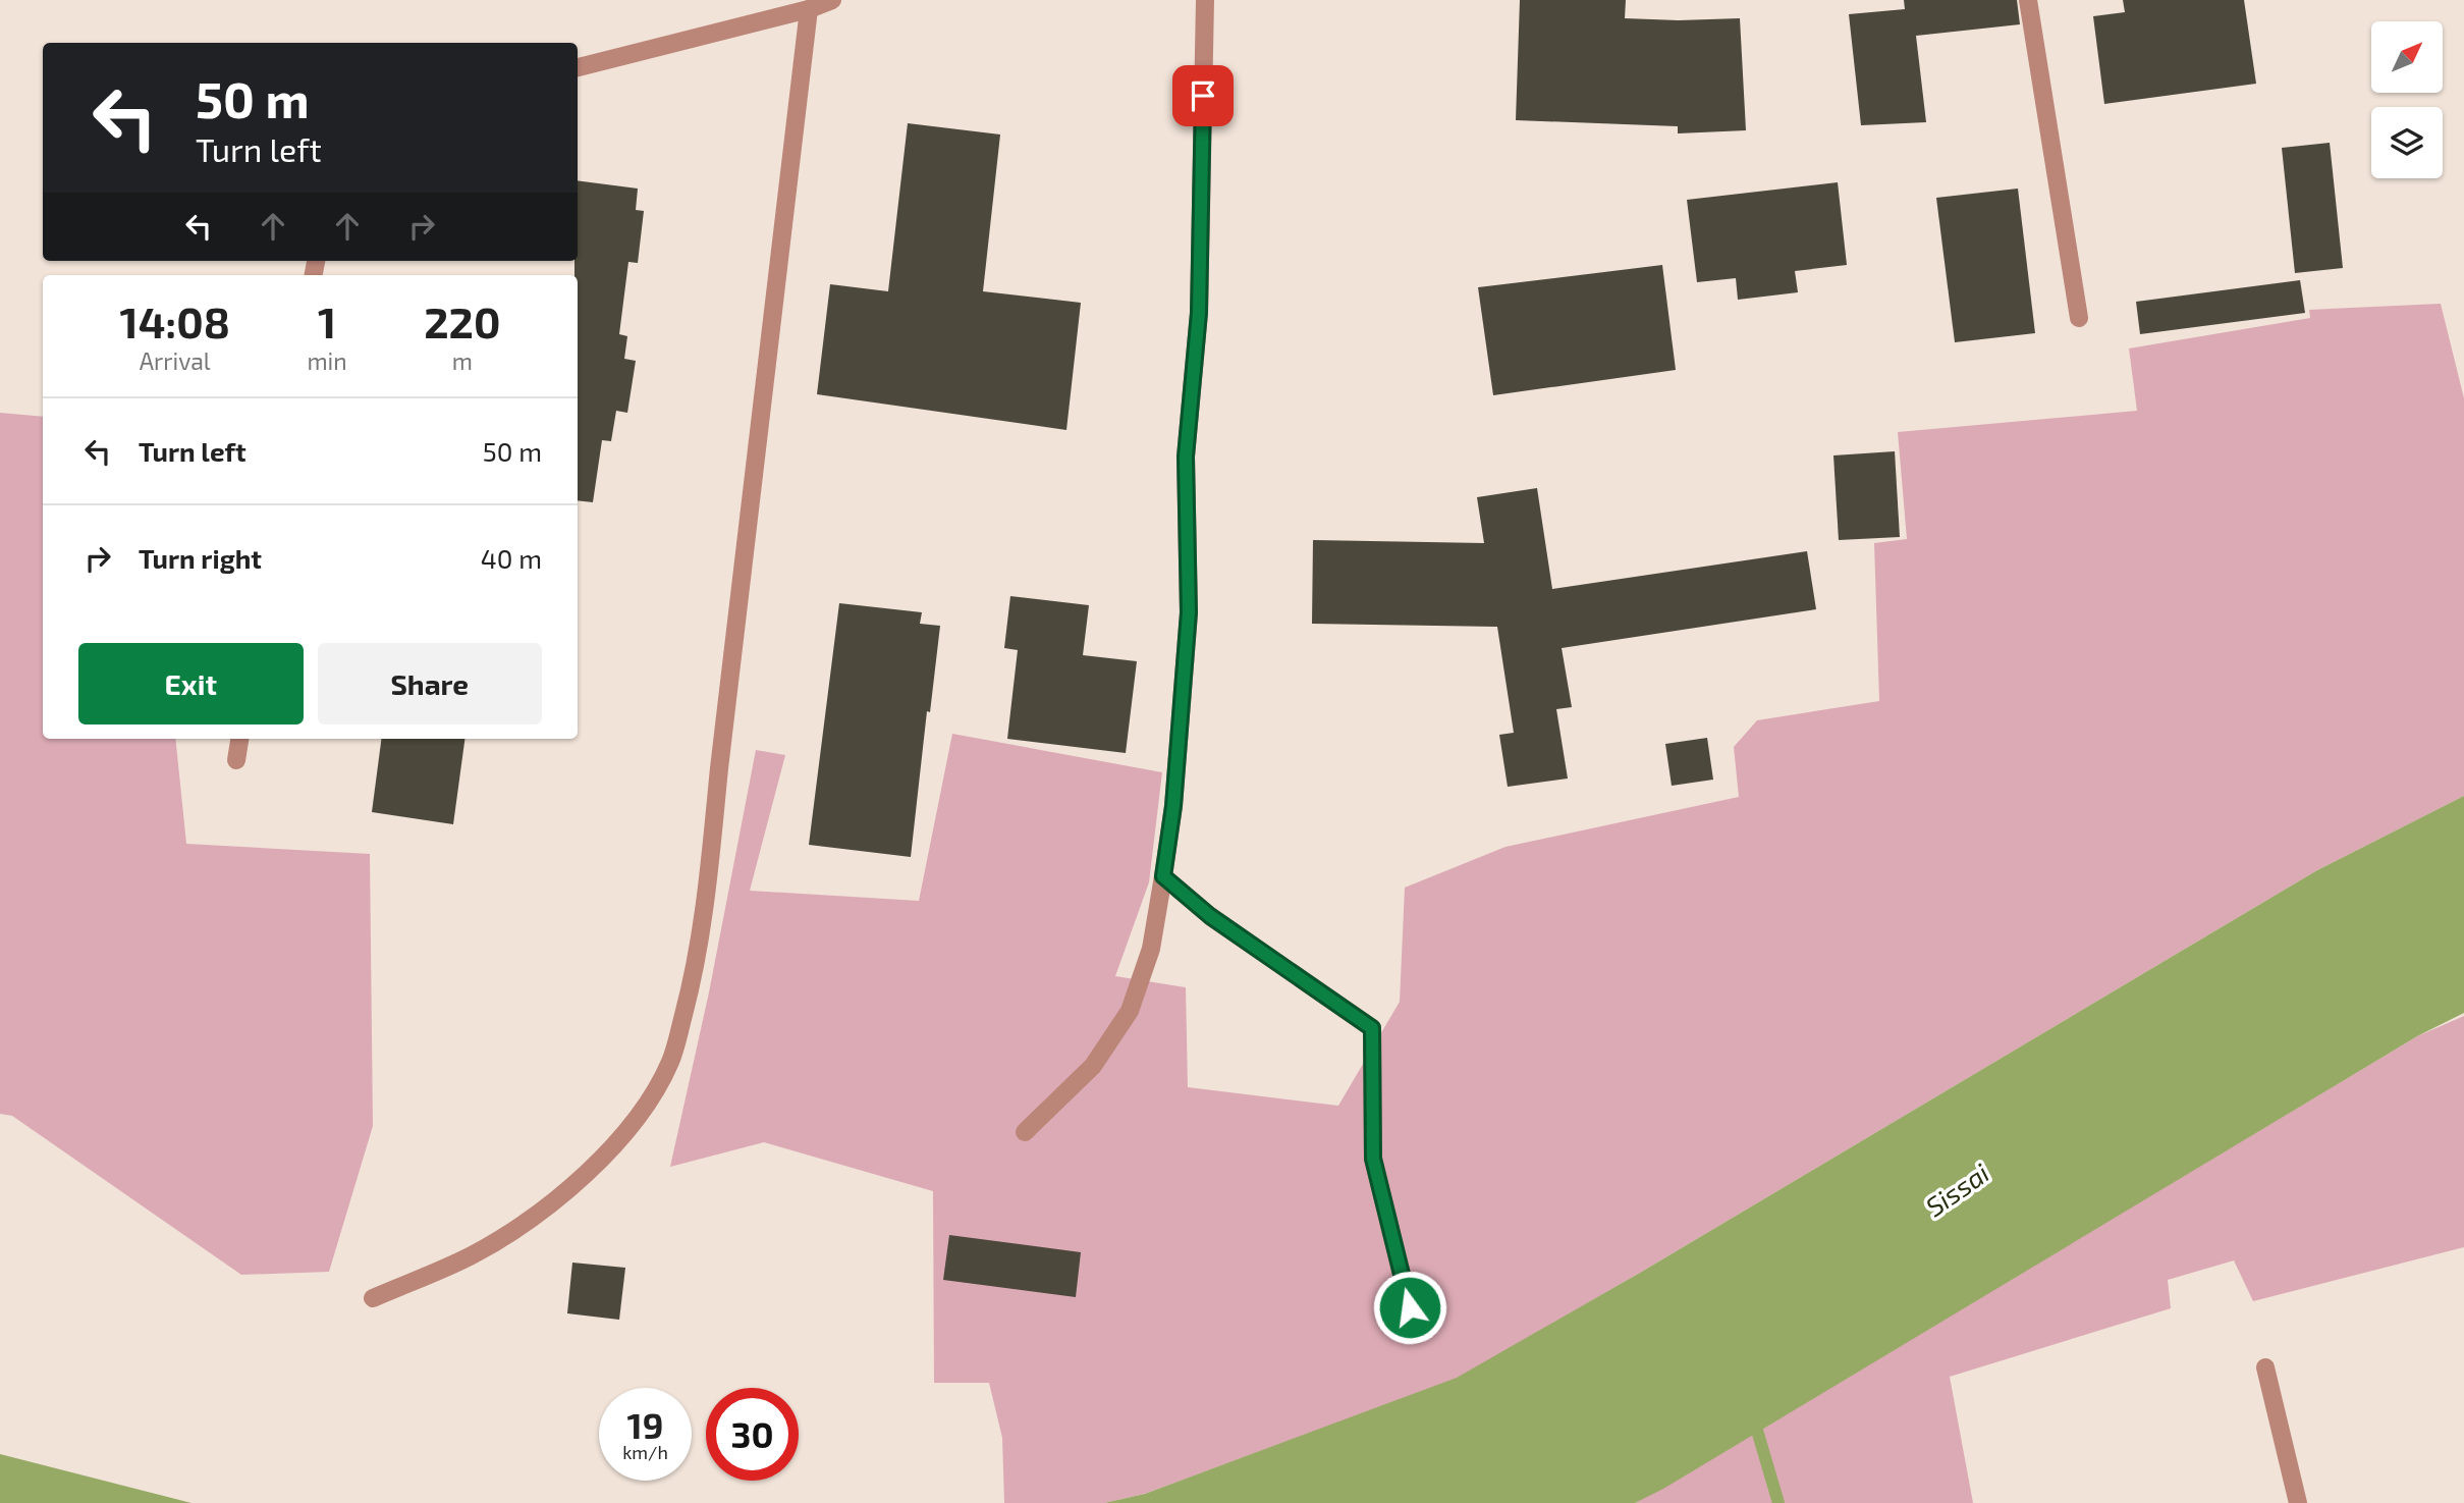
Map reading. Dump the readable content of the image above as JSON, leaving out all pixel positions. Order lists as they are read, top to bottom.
{
  "water": ["Sissai"],
  "north": "top right",
  "page": {
    "turn": ["50 m", "Turn left"],
    "eta": [
      "14:08",
      "Arrival",
      "1",
      "min",
      "220",
      "m"
    ],
    "list": [
      {
        "name": "Turn left",
        "value": "50 m"
      },
      {
        "name": "Turn right",
        "value": "40 m"
      }
    ],
    "buttons": ["Exit", "Share"],
    "speed": "19 km/h",
    "limit": "30"
  }
}
